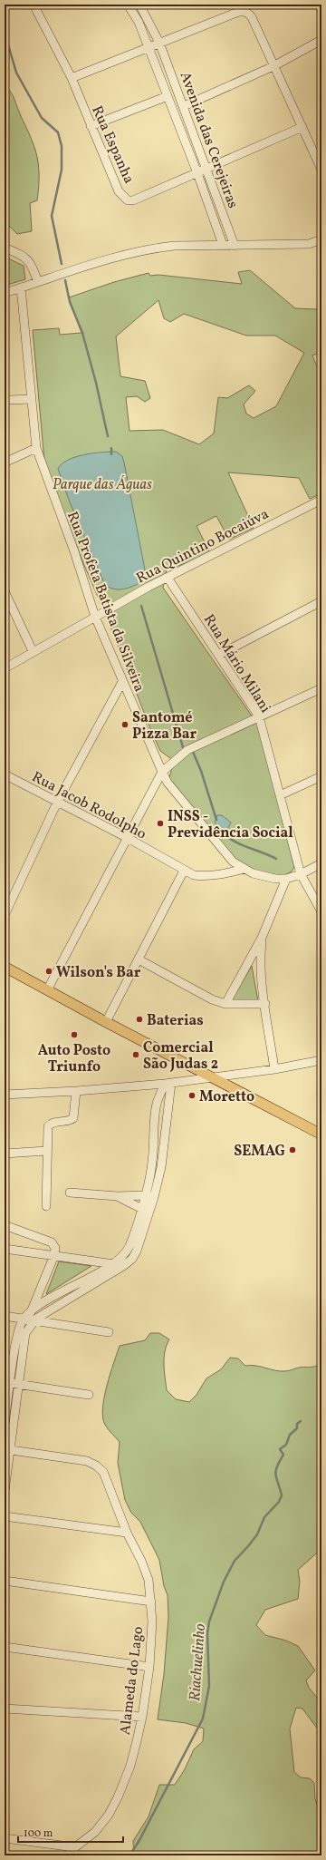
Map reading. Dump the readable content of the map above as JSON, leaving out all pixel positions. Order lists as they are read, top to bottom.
{
  "streets": {
    "street": [
      "Avenida das Cerejeiras",
      "Rua Espanha",
      "Rua Quintino Bocaiúva",
      "Rua Profeta Batista da Silveira",
      "Rua Mário Milani",
      "Rua Jacob Rodolpho",
      "Alameda do Lago"
    ]
  },
  "crossings": [
    ["Avenida das Cerejeiras", "Rua Espanha"],
    ["Rua Quintino Bocaiúva", "Rua Profeta Batista da Silveira"],
    ["Rua Quintino Bocaiúva", "Rua Mário Milani"],
    ["Rua Profeta Batista da Silveira", "Rua Jacob Rodolpho"]
  ],
  "water": ["Riachuelinho"],
  "parks": ["Parque das Águas"],
  "places": [
    "Santomé Pizza Bar",
    "INSS - Previdência Social",
    "Wilson's Bar",
    "Baterias",
    "Auto Posto Triunfo",
    "Comercial São Judas 2",
    "Moretto",
    "SEMAG"
  ],
  "scale_bar": "100 m"
}
